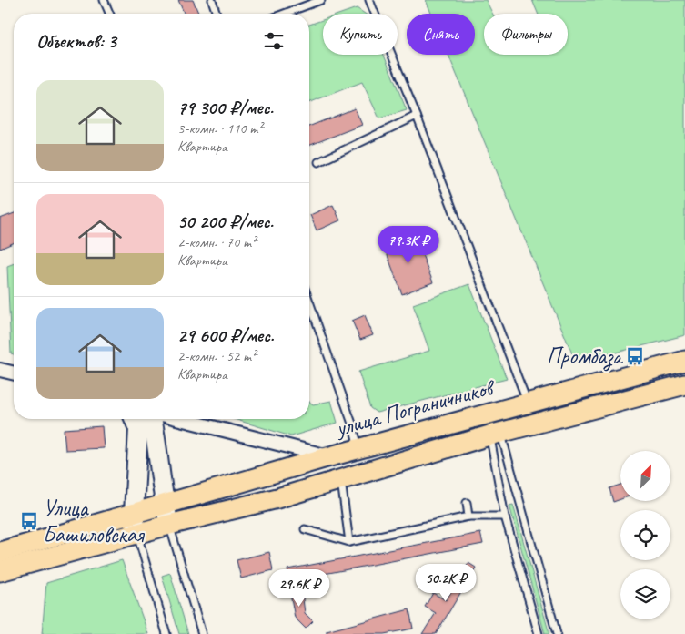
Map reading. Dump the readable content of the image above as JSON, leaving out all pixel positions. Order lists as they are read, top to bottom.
{
  "streets": {
    "main road": ["улица Пограничников"]
  },
  "places": {
    "bus stop": ["Промбаза", "Улица Башиловская"]
  },
  "north": "top right",
  "page": {
    "chip": ["Купить", "Снять", "Фильтры"],
    "heading": "Объектов: 3",
    "list": [
      {
        "name": "79 300 ₽/мес.",
        "note": "3-комн. · 110 m² · Квартира"
      },
      {
        "name": "50 200 ₽/мес.",
        "note": "2-комн. · 70 m² · Квартира"
      },
      {
        "name": "29 600 ₽/мес.",
        "note": "2-комн. · 52 m² · Квартира"
      }
    ],
    "price": ["79.3K ₽", "50.2K ₽", "29.6K ₽"]
  }
}
